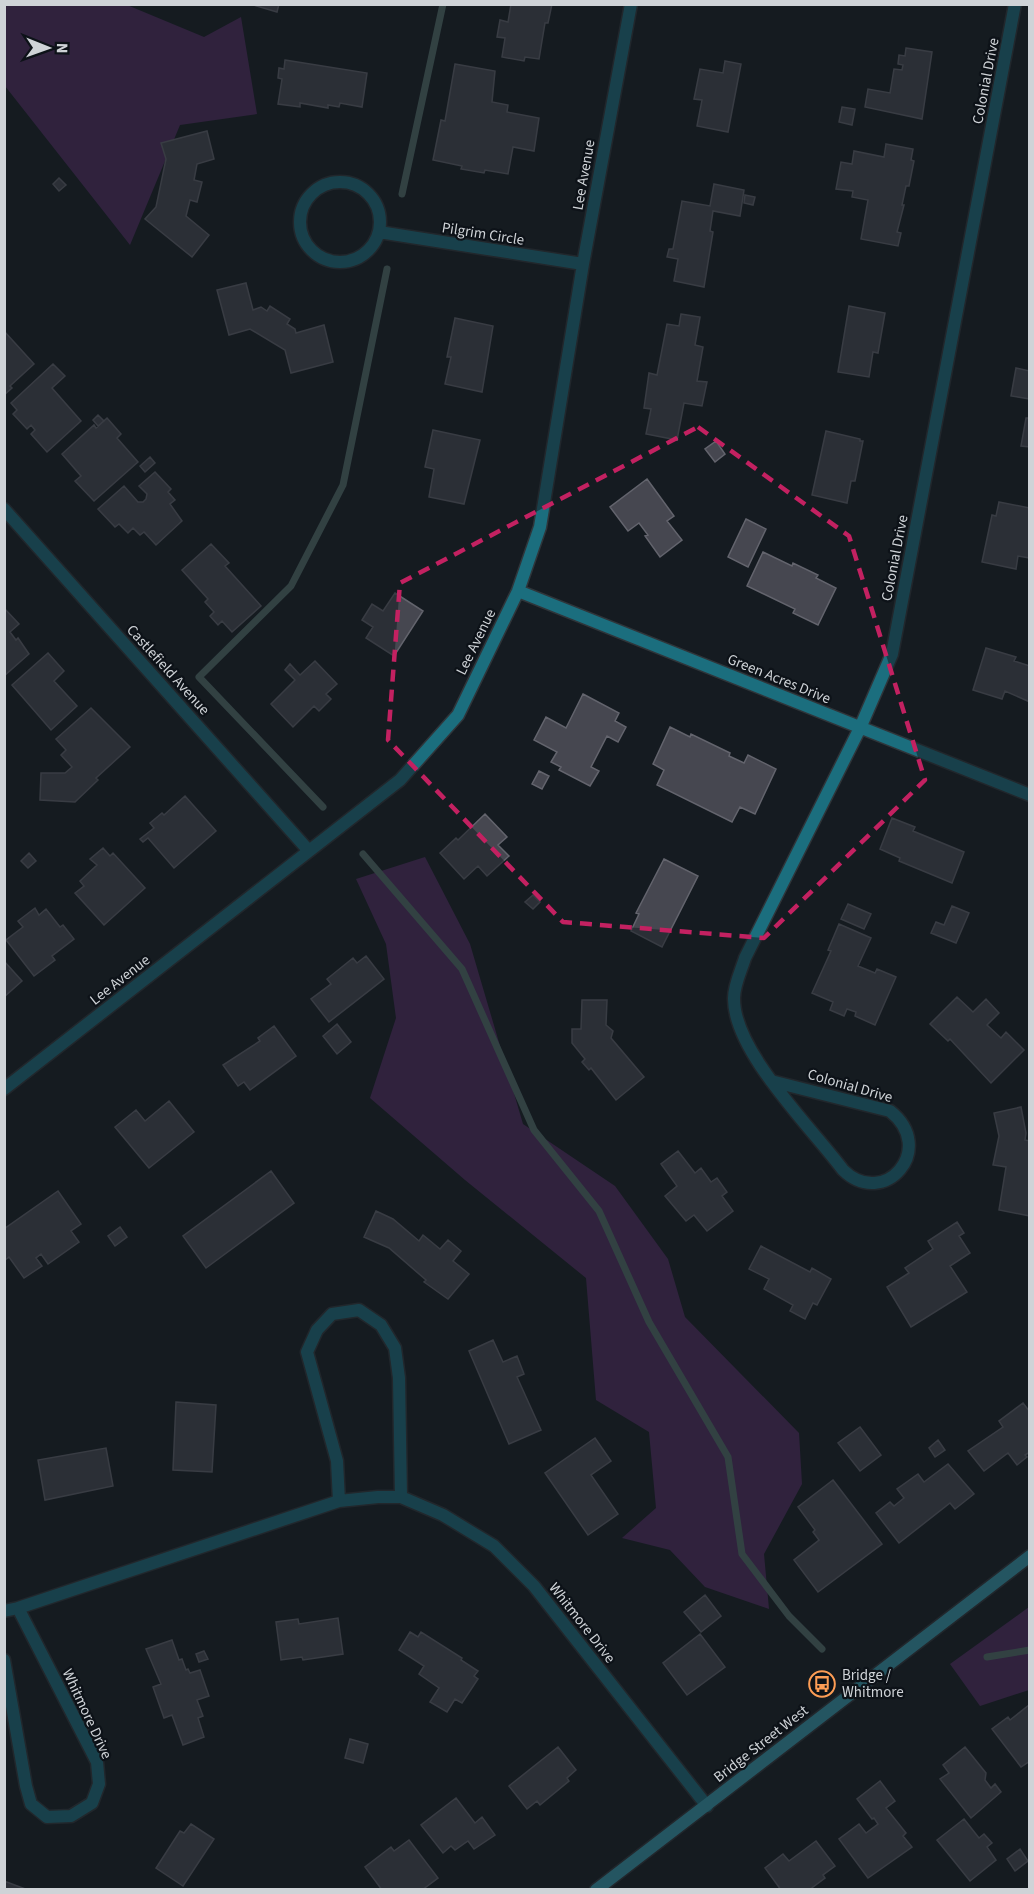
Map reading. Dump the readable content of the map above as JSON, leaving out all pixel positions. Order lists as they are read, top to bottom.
{
  "streets": {
    "main road": ["Bridge Street West"],
    "street": [
      "Colonial Drive",
      "Lee Avenue",
      "Pilgrim Circle",
      "Castlefield Avenue",
      "Green Acres Drive",
      "Whitmore Drive"
    ]
  },
  "crossings": [
    ["Colonial Drive", "Green Acres Drive"],
    ["Lee Avenue", "Pilgrim Circle"],
    ["Lee Avenue", "Castlefield Avenue"],
    ["Lee Avenue", "Green Acres Drive"],
    ["Whitmore Drive", "Bridge Street West"]
  ],
  "places": {
    "bus stop": ["Bridge / Whitmore"]
  },
  "north": "right"
}
